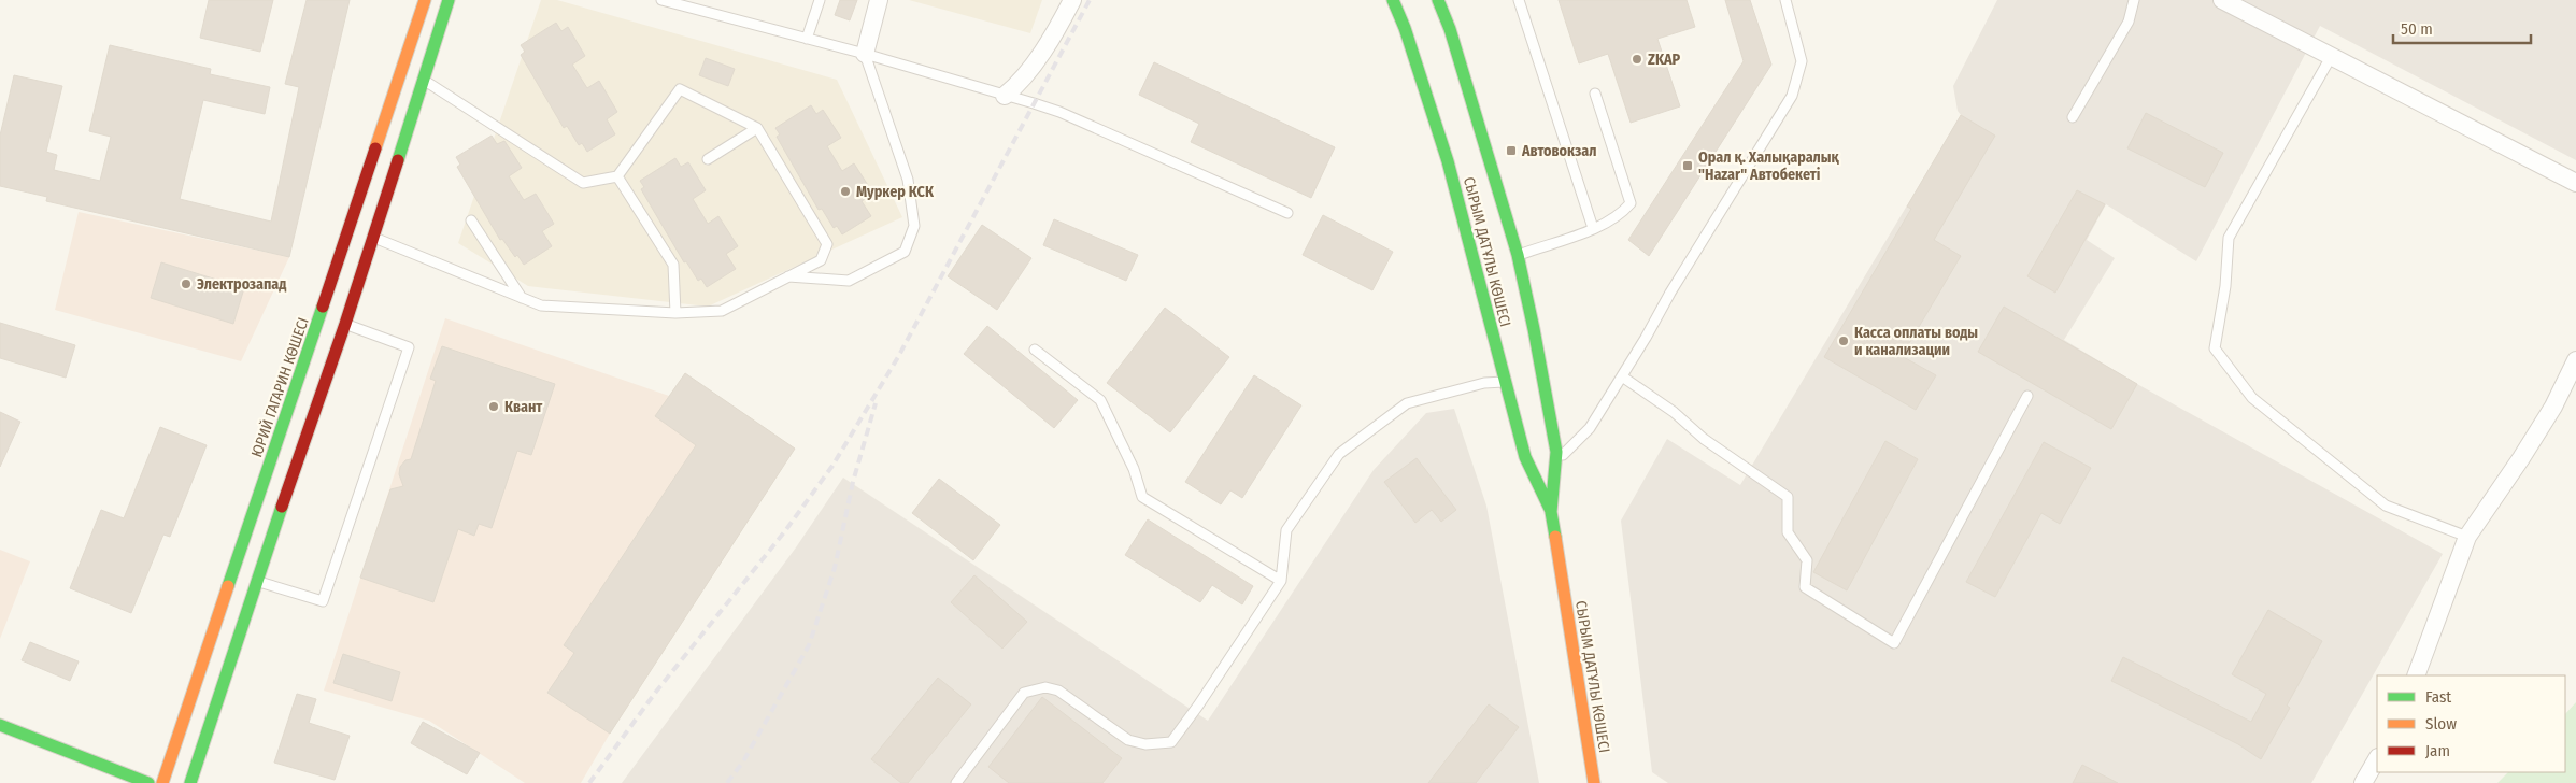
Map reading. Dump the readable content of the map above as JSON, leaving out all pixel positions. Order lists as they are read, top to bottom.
{
  "streets": {
    "main road": ["СЫРЫМ ДАТҰЛЫ КӨШЕСІ", "ЮРИЙ ГАГАРИН КӨШЕСІ"]
  },
  "places": {
    "other": [
      "ZKAP",
      "Муркер КСК",
      "Электрозапад",
      "Касса оплаты воды и канализации",
      "Квант"
    ],
    "transit": ["Автовокзал", "Орал қ. Халықаралық \"Hazar\" Автобекеті"]
  },
  "legend": ["Fast", "Slow", "Jam"],
  "scale_bar": "50 m"
}
